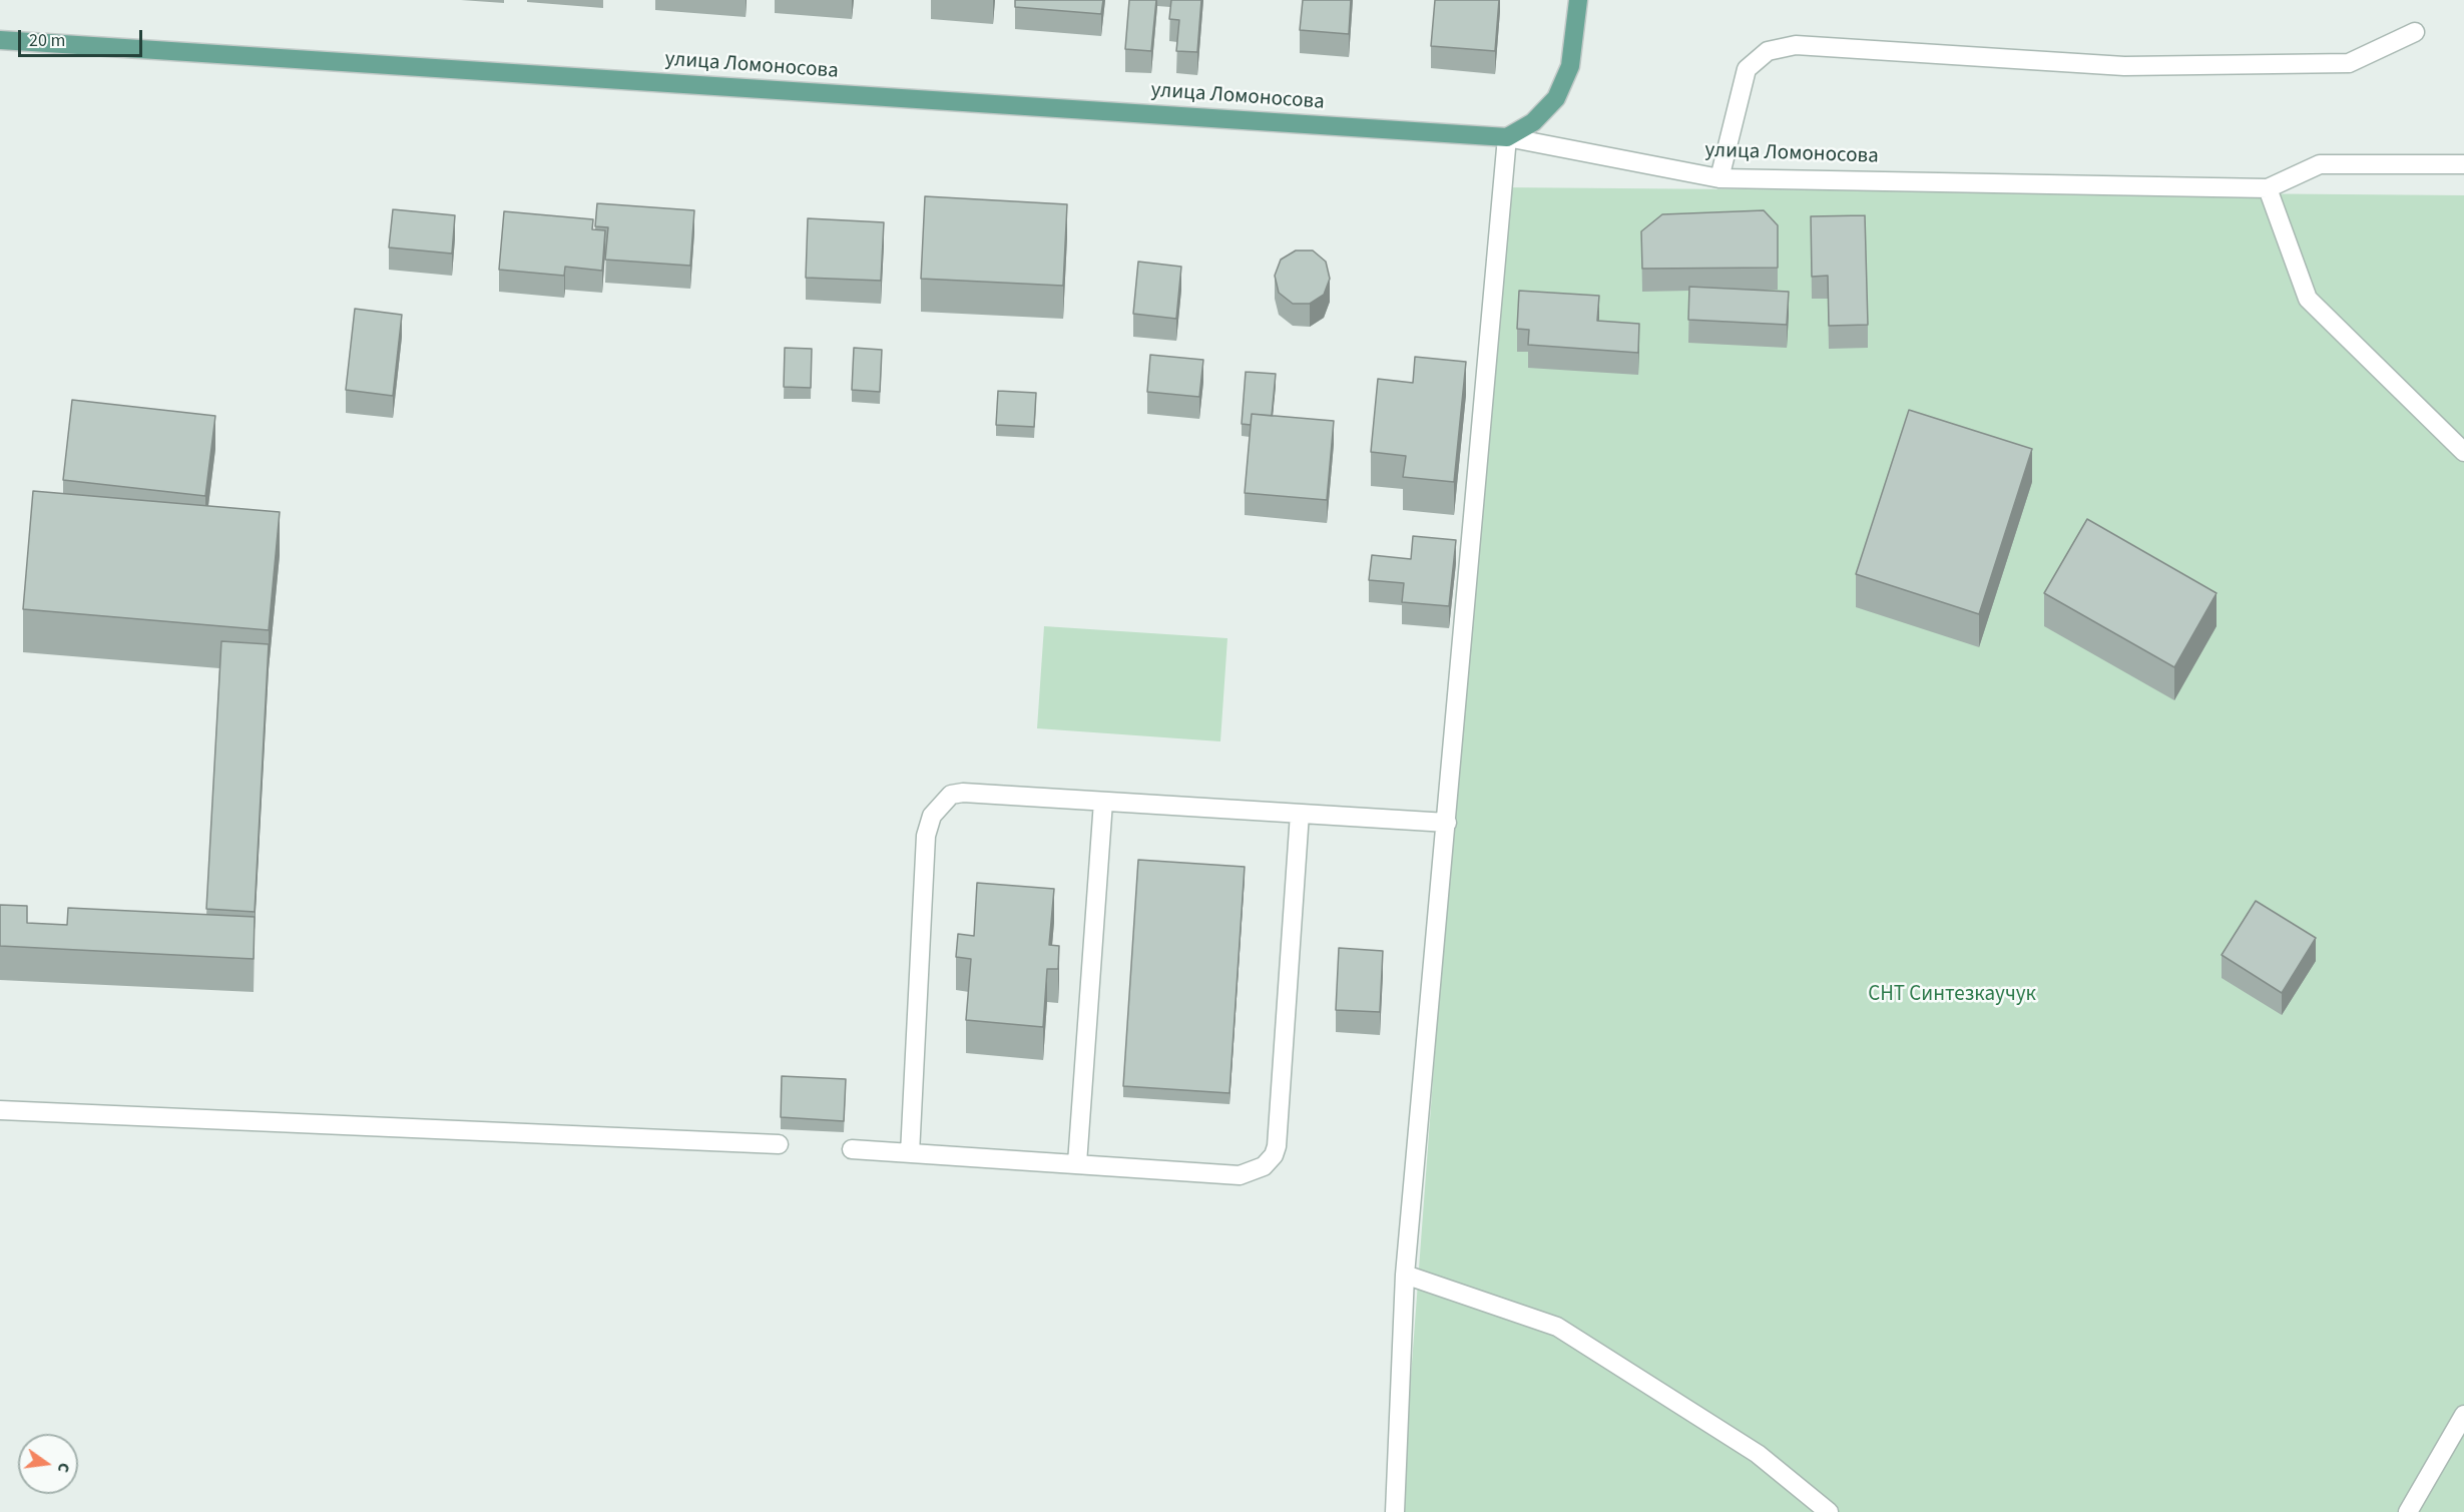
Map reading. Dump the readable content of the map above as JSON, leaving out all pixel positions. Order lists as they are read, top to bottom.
{
  "streets": {
    "main road": ["улица Ломоносова"]
  },
  "parks": ["СНТ Синтезкаучук"],
  "scale_bar": "20 m",
  "north": "right"
}
